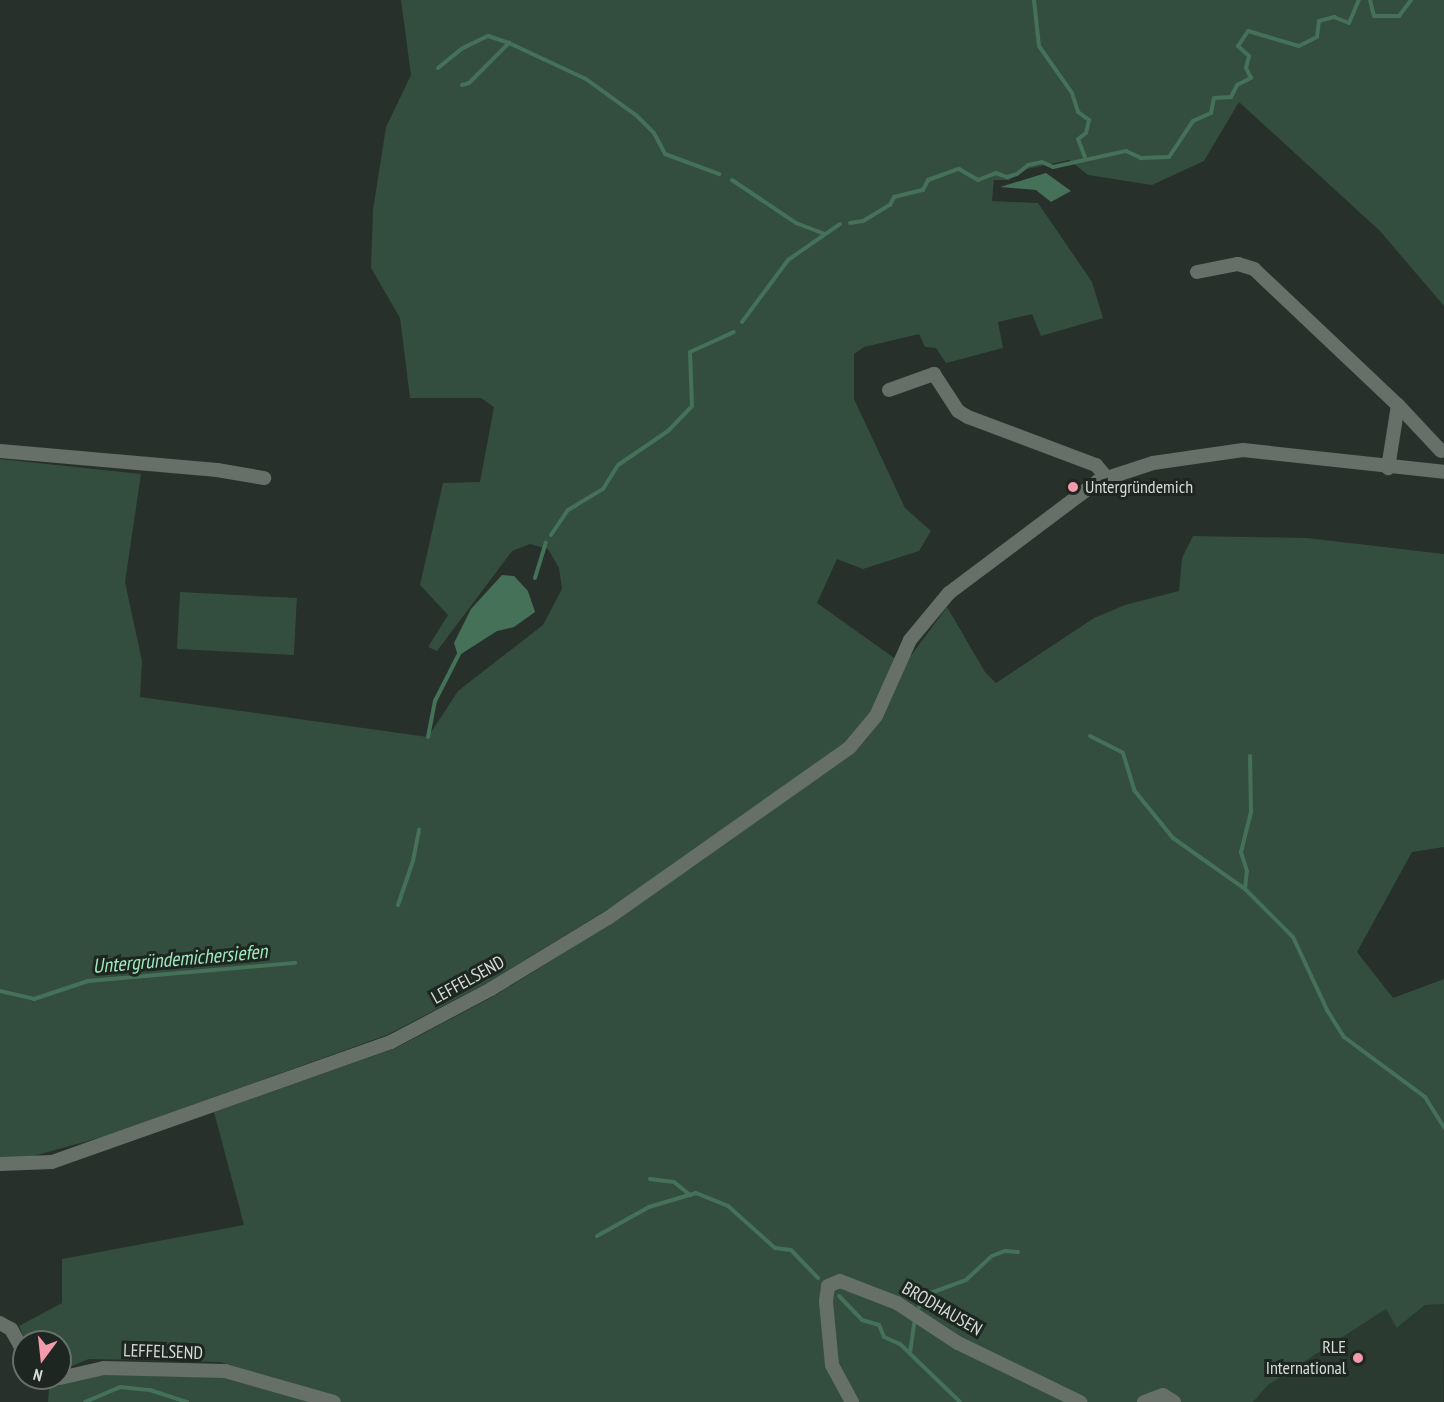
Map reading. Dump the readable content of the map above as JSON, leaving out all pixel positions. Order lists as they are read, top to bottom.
{
  "streets": {
    "street": ["LEFFELSEND", "BRODHAUSEN"]
  },
  "water": ["Untergründemichersiefen"],
  "places": ["Untergründemich", "RLE International"],
  "north": "bottom"
}
